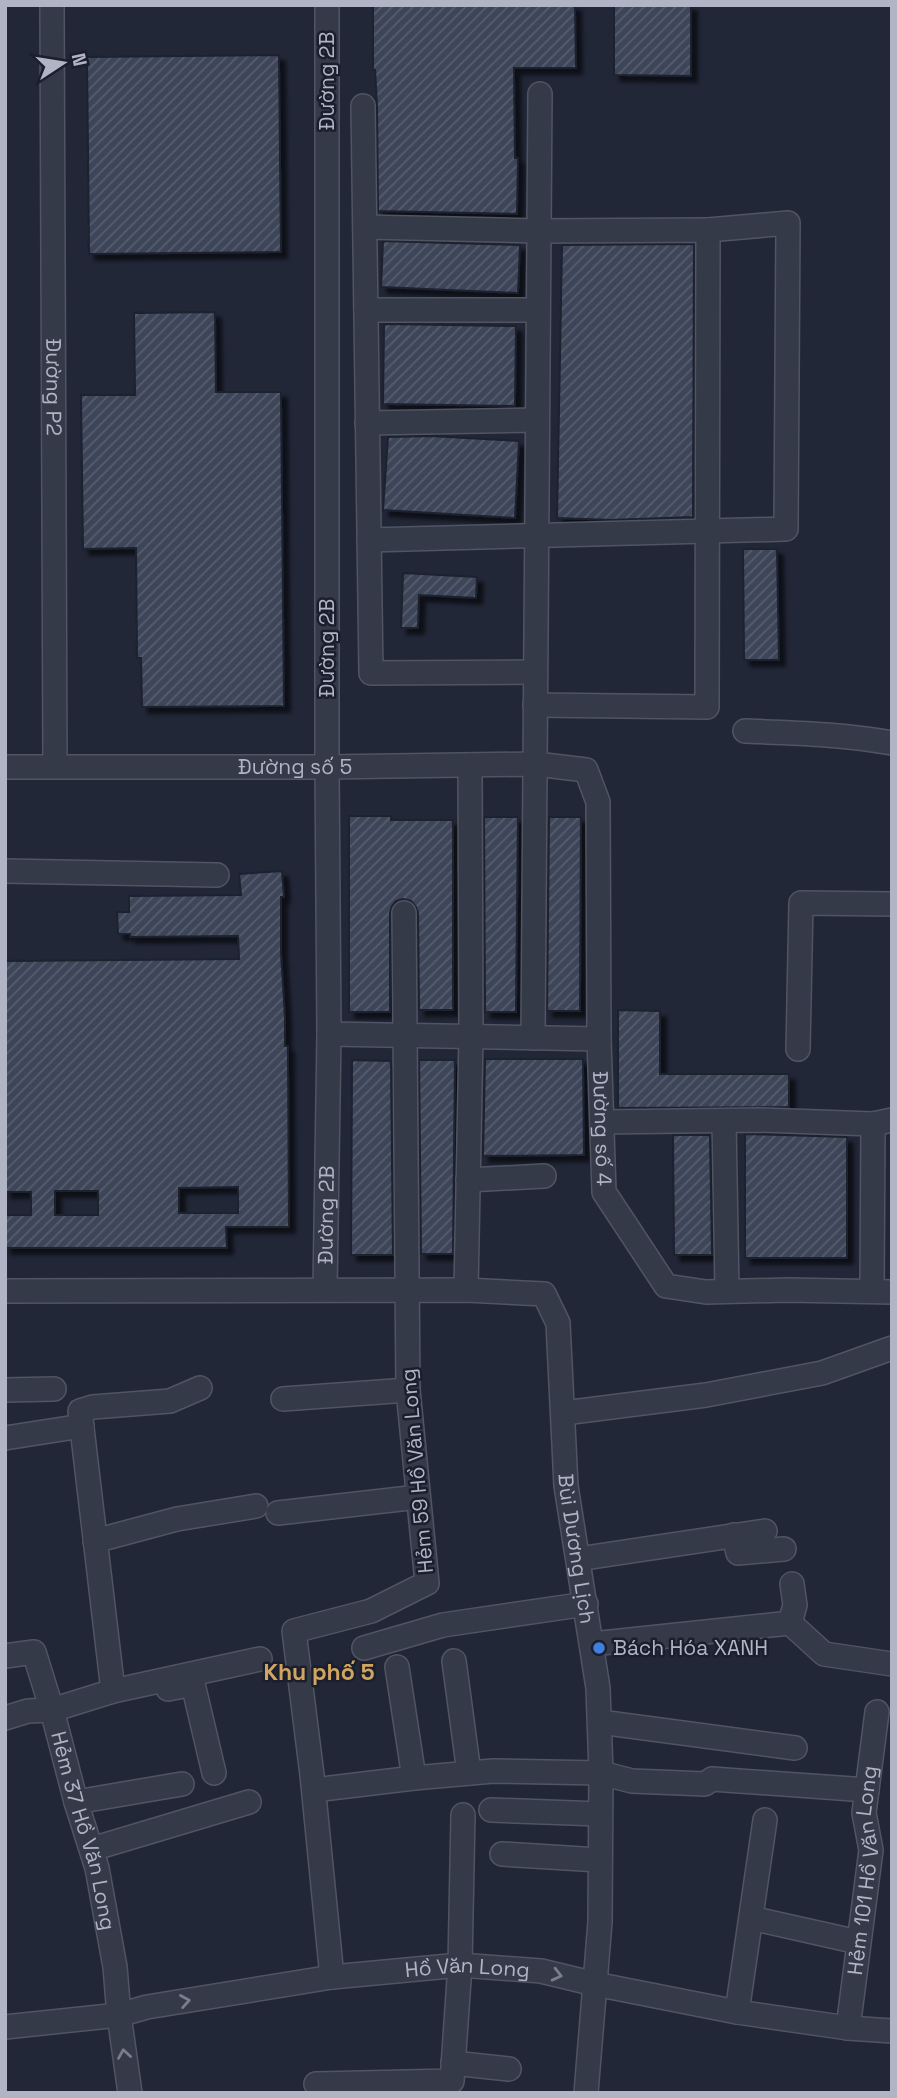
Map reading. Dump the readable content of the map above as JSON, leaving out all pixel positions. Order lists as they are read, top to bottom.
{
  "streets": {
    "street": [
      "Đường 2B",
      "Đường P2",
      "Đường số 5",
      "Đường số 4",
      "Hẻm 59 Hồ Văn Long",
      "Bùi Dương Lịch",
      "Hẻm 37 Hồ Văn Long",
      "Hẻm 101 Hồ Văn Long",
      "Hồ Văn Long"
    ]
  },
  "crossings": [
    ["Đường 2B", "Đường số 5"],
    ["Đường P2", "Đường số 5"],
    ["Đường số 5", "Đường số 4"],
    ["Hẻm 59 Hồ Văn Long", "Hồ Văn Long"],
    ["Bùi Dương Lịch", "Hồ Văn Long"],
    ["Hẻm 37 Hồ Văn Long", "Hồ Văn Long"],
    ["Hẻm 101 Hồ Văn Long", "Hồ Văn Long"]
  ],
  "districts": ["Khu phố 5"],
  "places": ["Bách Hóa XANH"],
  "north": "right"
}
